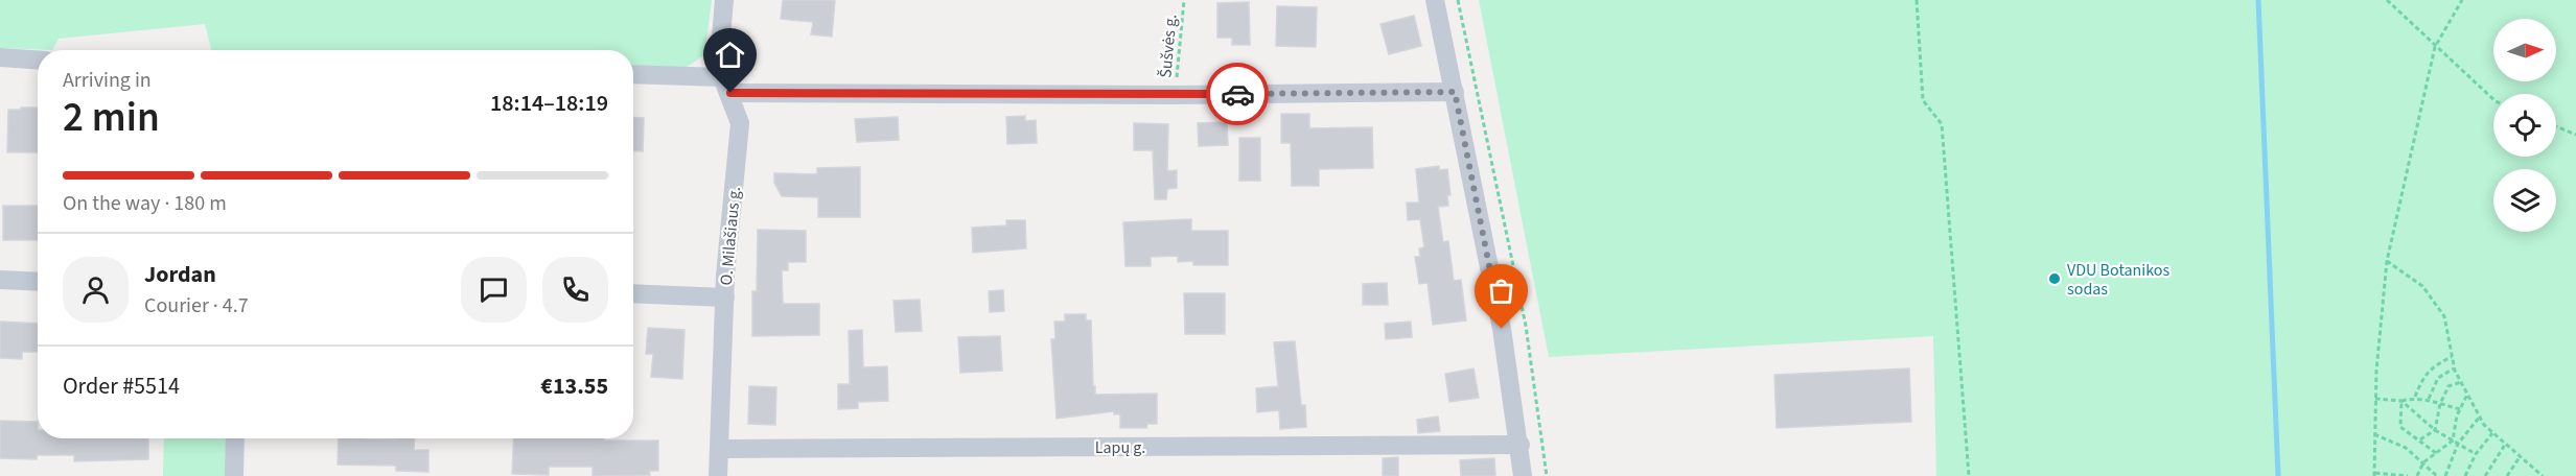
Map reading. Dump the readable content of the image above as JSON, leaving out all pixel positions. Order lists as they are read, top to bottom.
{
  "streets": {
    "street": ["O. Milašiaus g.", "Lapų g."],
    "path": ["Šušvės g."]
  },
  "crossings": [
    ["O. Milašiaus g.", "Lapų g."]
  ],
  "places": ["VDU Botanikos sodas"],
  "north": "right",
  "page": {
    "heading": ["2 min", "Arriving in", "18:14–18:19"],
    "panel": [
      "Jordan",
      "Courier · 4.7",
      "Order #5514",
      "€13.55"
    ],
    "bar": "On the way · 180 m"
  }
}
